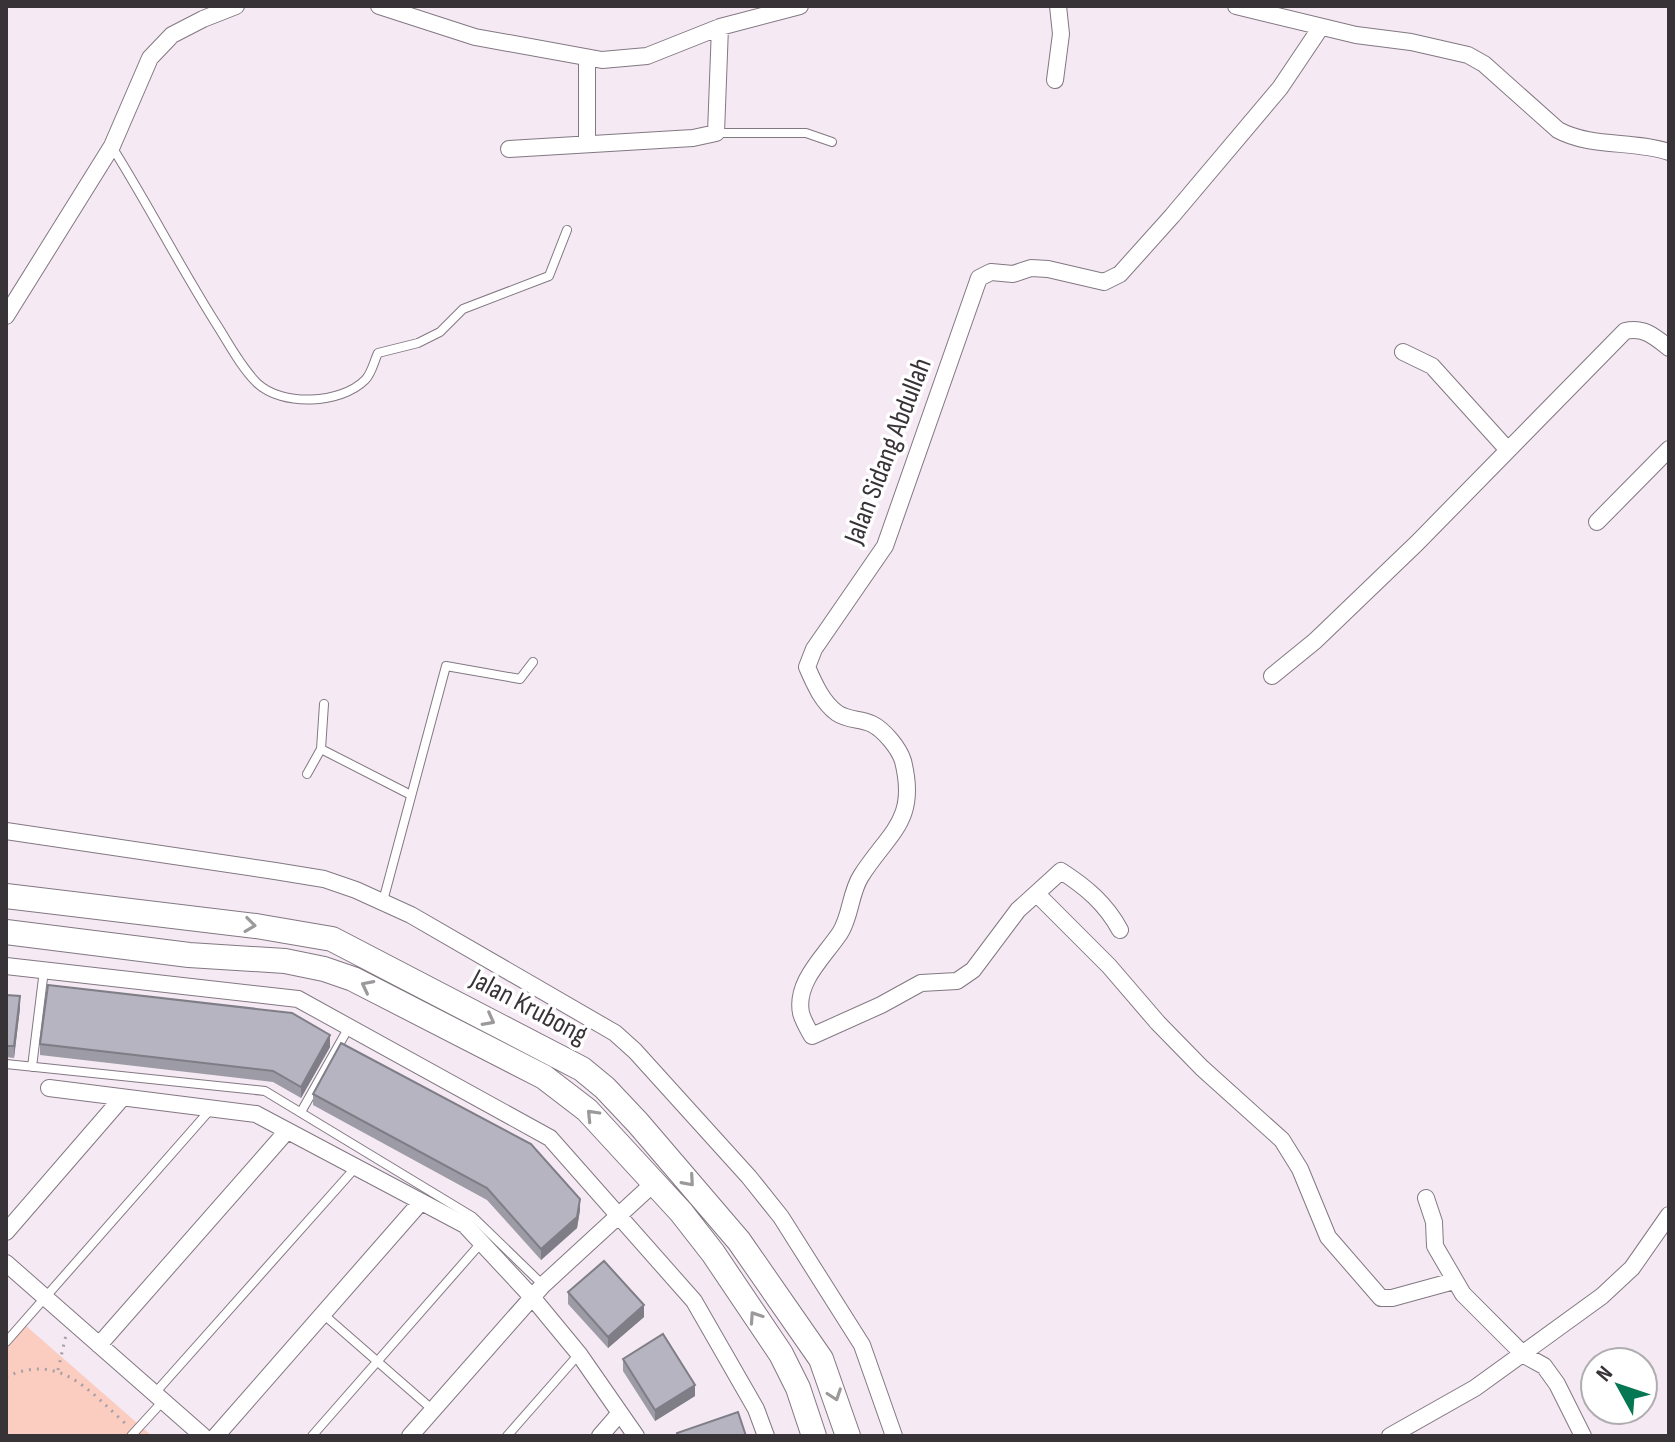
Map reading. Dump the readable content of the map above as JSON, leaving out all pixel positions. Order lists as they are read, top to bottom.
{
  "streets": {
    "main road": ["Jalan Krubong"],
    "street": ["Jalan Sidang Abdullah"]
  },
  "north": "top left"
}
